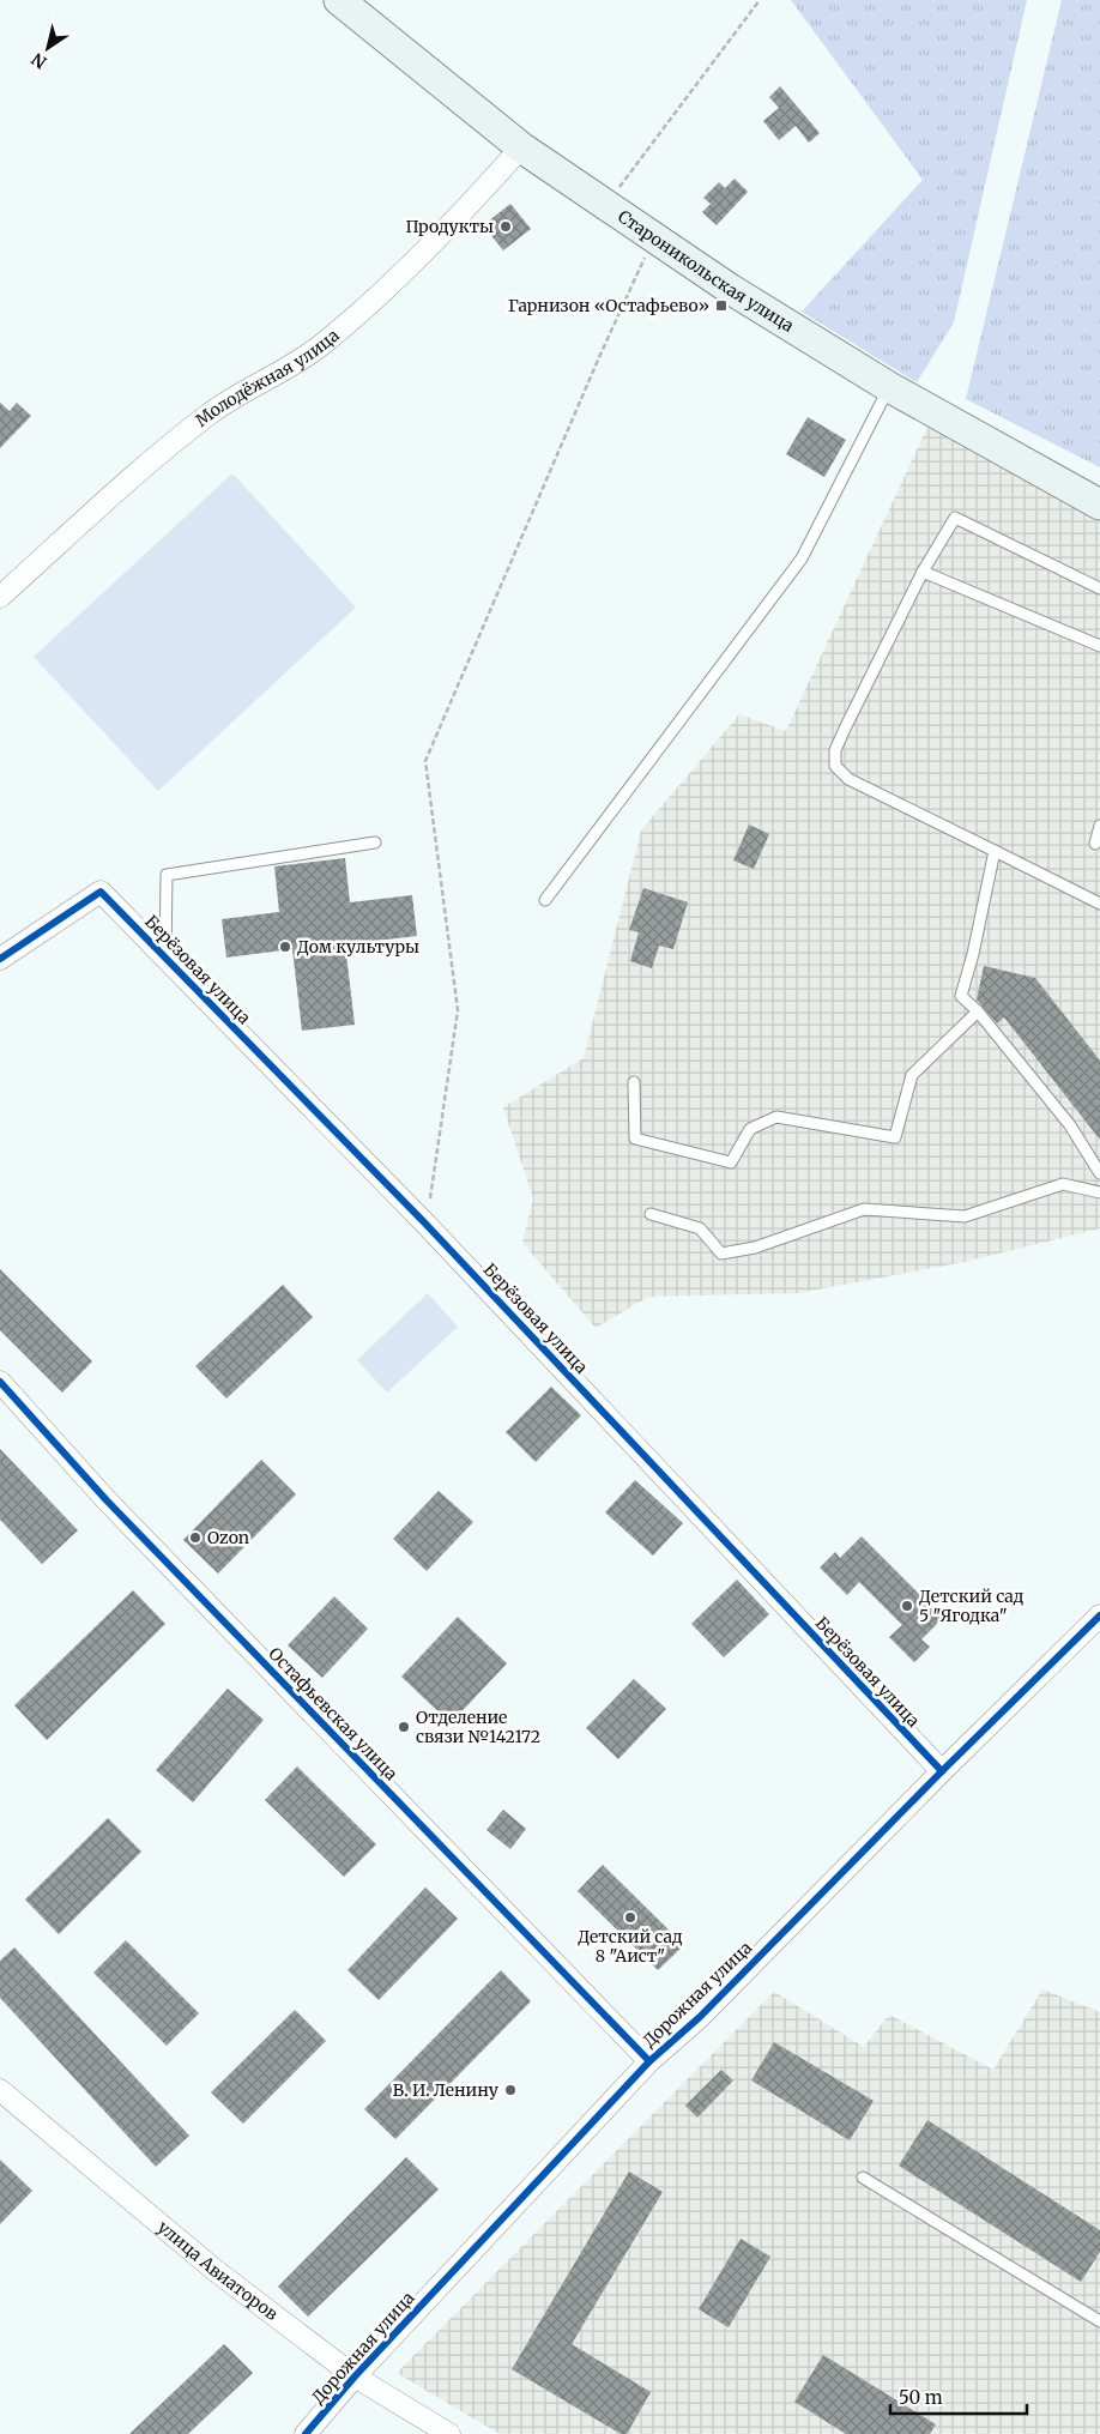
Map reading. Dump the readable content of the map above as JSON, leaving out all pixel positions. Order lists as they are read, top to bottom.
{
  "streets": {
    "street": [
      "Староникольская улица",
      "Молодёжная улица",
      "Берёзовая улица",
      "Остафьевская улица",
      "Дорожная улица",
      "улица Авиаторов"
    ]
  },
  "crossings": [
    ["Староникольская улица", "Молодёжная улица"],
    ["Берёзовая улица", "Дорожная улица"],
    ["Остафьевская улица", "Дорожная улица"],
    ["Дорожная улица", "улица Авиаторов"]
  ],
  "places": {
    "other": [
      "Продукты",
      "Дом культуры",
      "Ozon",
      "Детский сад 5 \"Ягодка\"",
      "Отделение связи №142172",
      "Детский сад 8 \"Аист\"",
      "В. И. Ленину"
    ],
    "transit": ["Гарнизон «Остафьево»"]
  },
  "scale_bar": "50 m",
  "north": "bottom left"
}
